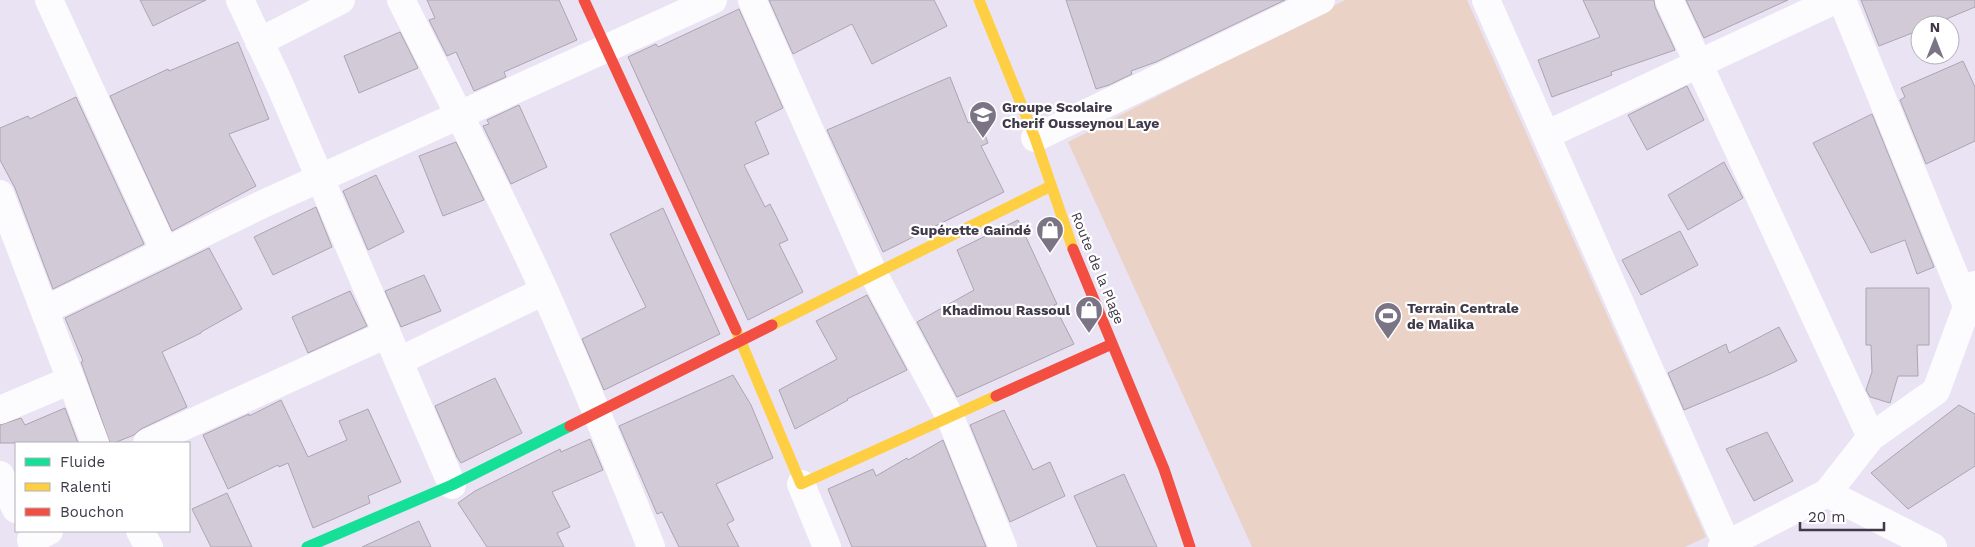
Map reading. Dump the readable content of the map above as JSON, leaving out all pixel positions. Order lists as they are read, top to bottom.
{
  "streets": {
    "street": ["Route de la Plage"]
  },
  "places": {
    "school or university": ["Groupe Scolaire Cherif Ousseynou Laye"],
    "shop": ["Supérette Gaindé", "Khadimou Rassoul"],
    "sports": ["Terrain Centrale de Malika"]
  },
  "legend": ["Fluide", "Ralenti", "Bouchon"],
  "scale_bar": "20 m",
  "north": "top"
}
